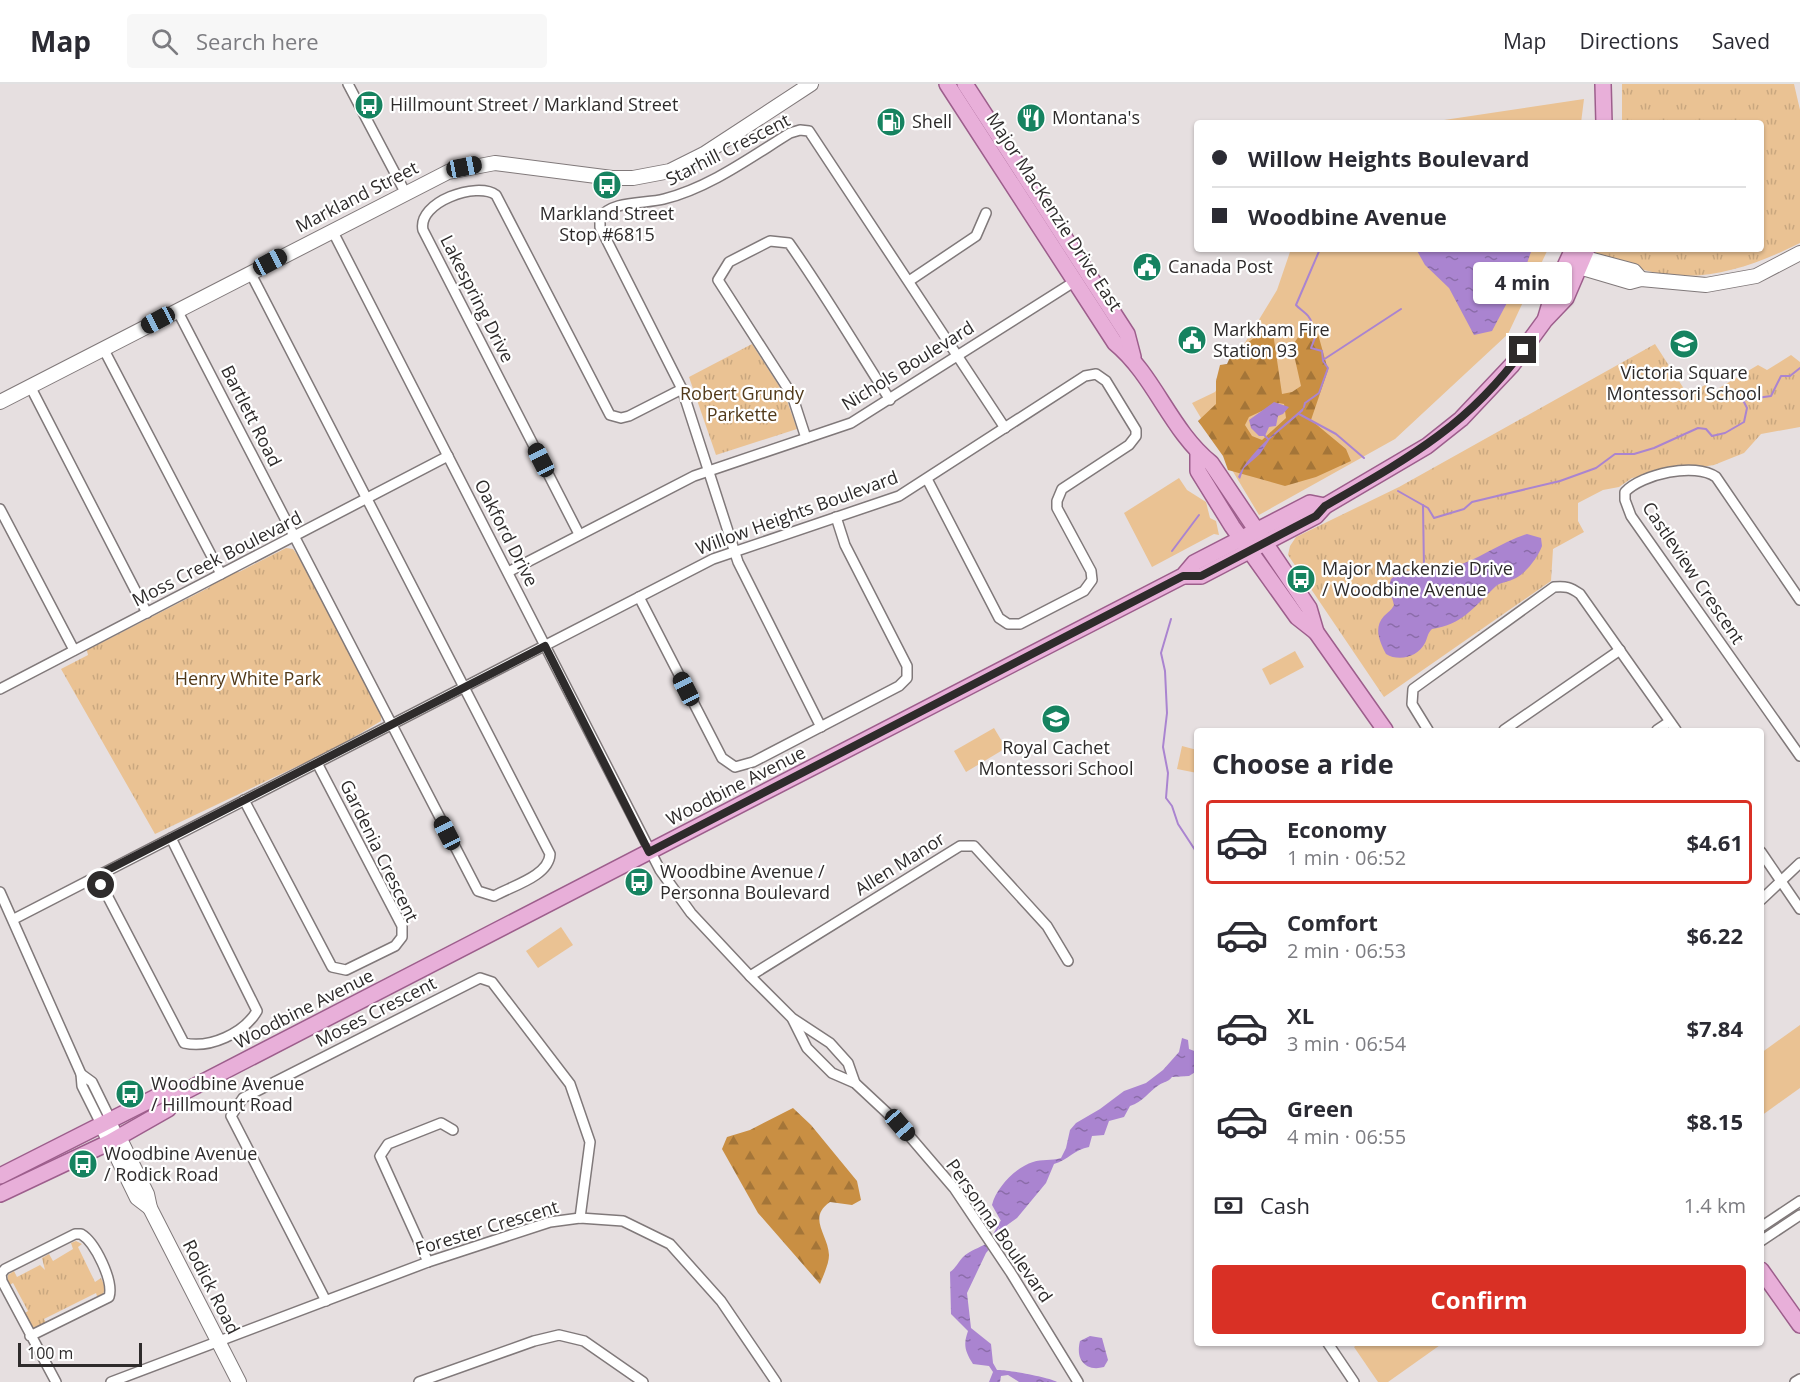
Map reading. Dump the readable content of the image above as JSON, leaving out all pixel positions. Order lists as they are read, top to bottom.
{
  "streets": {
    "main road": ["Major MacKenzie Drive East", "Woodbine Avenue"],
    "street": [
      "Starhill Crescent",
      "Markland Street",
      "Lakespring Drive",
      "Nichols Boulevard",
      "Bartlett Road",
      "Willow Heights Boulevard",
      "Oakford Drive",
      "Moss Creek Boulevard",
      "Castleview Crescent",
      "Gardenia Crescent",
      "Allen Manor",
      "Moses Crescent",
      "Forester Crescent",
      "Personna Boulevard",
      "Rodick Road"
    ]
  },
  "crossings": [
    ["Starhill Crescent", "Lakespring Drive"],
    ["Starhill Crescent", "Nichols Boulevard"],
    ["Starhill Crescent", "Willow Heights Boulevard"],
    ["Markland Street", "Bartlett Road"],
    ["Markland Street", "Oakford Drive"],
    ["Major MacKenzie Drive East", "Nichols Boulevard"],
    ["Major MacKenzie Drive East", "Woodbine Avenue"],
    ["Lakespring Drive", "Nichols Boulevard"],
    ["Nichols Boulevard", "Oakford Drive"],
    ["Bartlett Road", "Willow Heights Boulevard"],
    ["Bartlett Road", "Moss Creek Boulevard"],
    ["Willow Heights Boulevard", "Oakford Drive"],
    ["Willow Heights Boulevard", "Gardenia Crescent"],
    ["Oakford Drive", "Moss Creek Boulevard"],
    ["Oakford Drive", "Woodbine Avenue"],
    ["Oakford Drive", "Personna Boulevard"],
    ["Woodbine Avenue", "Personna Boulevard"],
    ["Woodbine Avenue", "Rodick Road"],
    ["Allen Manor", "Personna Boulevard"],
    ["Moses Crescent", "Forester Crescent"],
    ["Forester Crescent", "Rodick Road"]
  ],
  "parks": ["Robert Grundy Parkette", "Henry White Park"],
  "places": {
    "bus stop": [
      "Hillmount Street / Markland Street",
      "Markland Street Stop #6815",
      "Major Mackenzie Drive / Woodbine Avenue",
      "Woodbine Avenue / Personna Boulevard",
      "Woodbine Avenue / Hillmount Road",
      "Woodbine Avenue / Rodick Road"
    ],
    "restaurant": ["Montana's"],
    "fuel station": ["Shell"],
    "public building": ["Canada Post", "Markham Fire Station 93"],
    "school or university": ["Victoria Square Montessori School", "Royal Cachet Montessori School"]
  },
  "scale_bar": "100 m",
  "page": {
    "header": "Map",
    "search": "Search here",
    "nav": ["Map", "Directions", "Saved"],
    "banner": ["Willow Heights Boulevard", "Woodbine Avenue"],
    "bubble": "4 min",
    "heading": "Choose a ride",
    "list": [
      {
        "name": "Economy",
        "note": "1 min · 06:52",
        "value": "$4.61"
      },
      {
        "name": "Comfort",
        "note": "2 min · 06:53",
        "value": "$6.22"
      },
      {
        "name": "XL",
        "note": "3 min · 06:54",
        "value": "$7.84"
      },
      {
        "name": "Green",
        "note": "4 min · 06:55",
        "value": "$8.15"
      }
    ],
    "pay": ["Cash", "1.4 km"],
    "buttons": "Confirm",
    "scale": "100 m"
  }
}
